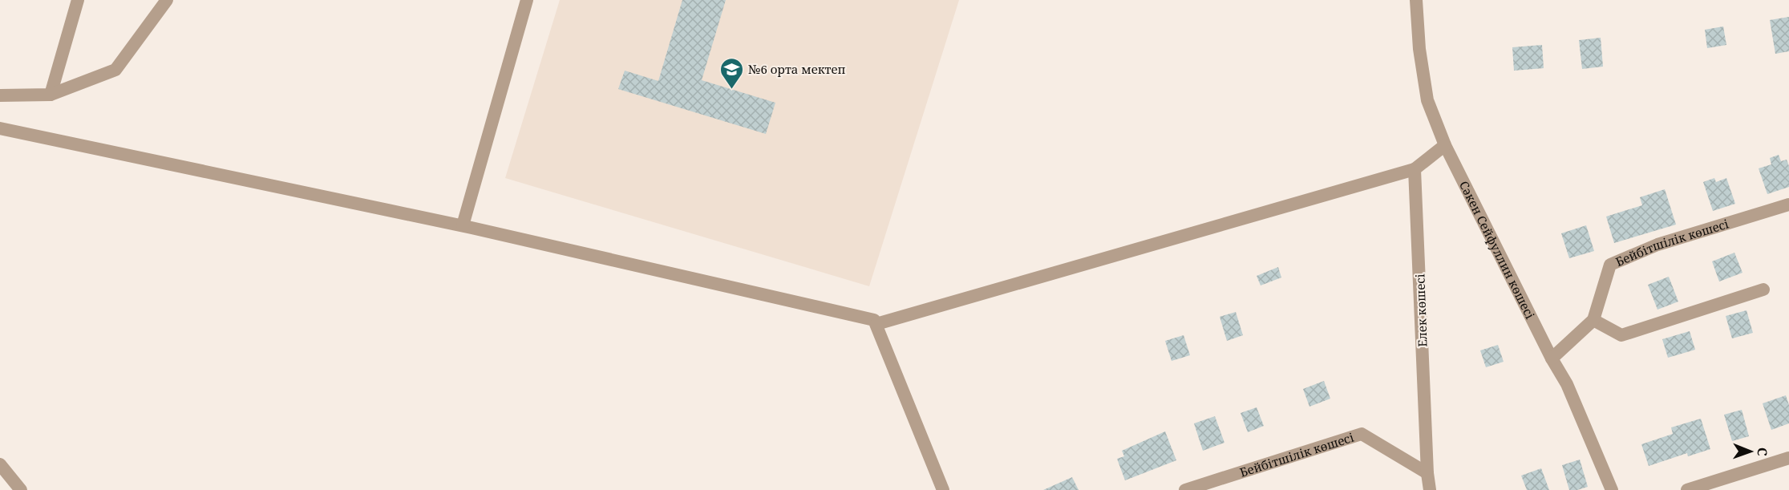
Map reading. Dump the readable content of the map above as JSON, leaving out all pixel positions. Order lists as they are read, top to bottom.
{
  "streets": {
    "street": ["Бейбітшілік көшесі", "Сәкен Сейфуллин көшесі", "Елек көшесі"]
  },
  "crossings": [
    ["Бейбітшілік көшесі", "Елек көшесі"]
  ],
  "places": {
    "school or university": ["№6 орта мектеп"]
  },
  "north": "right"
}
